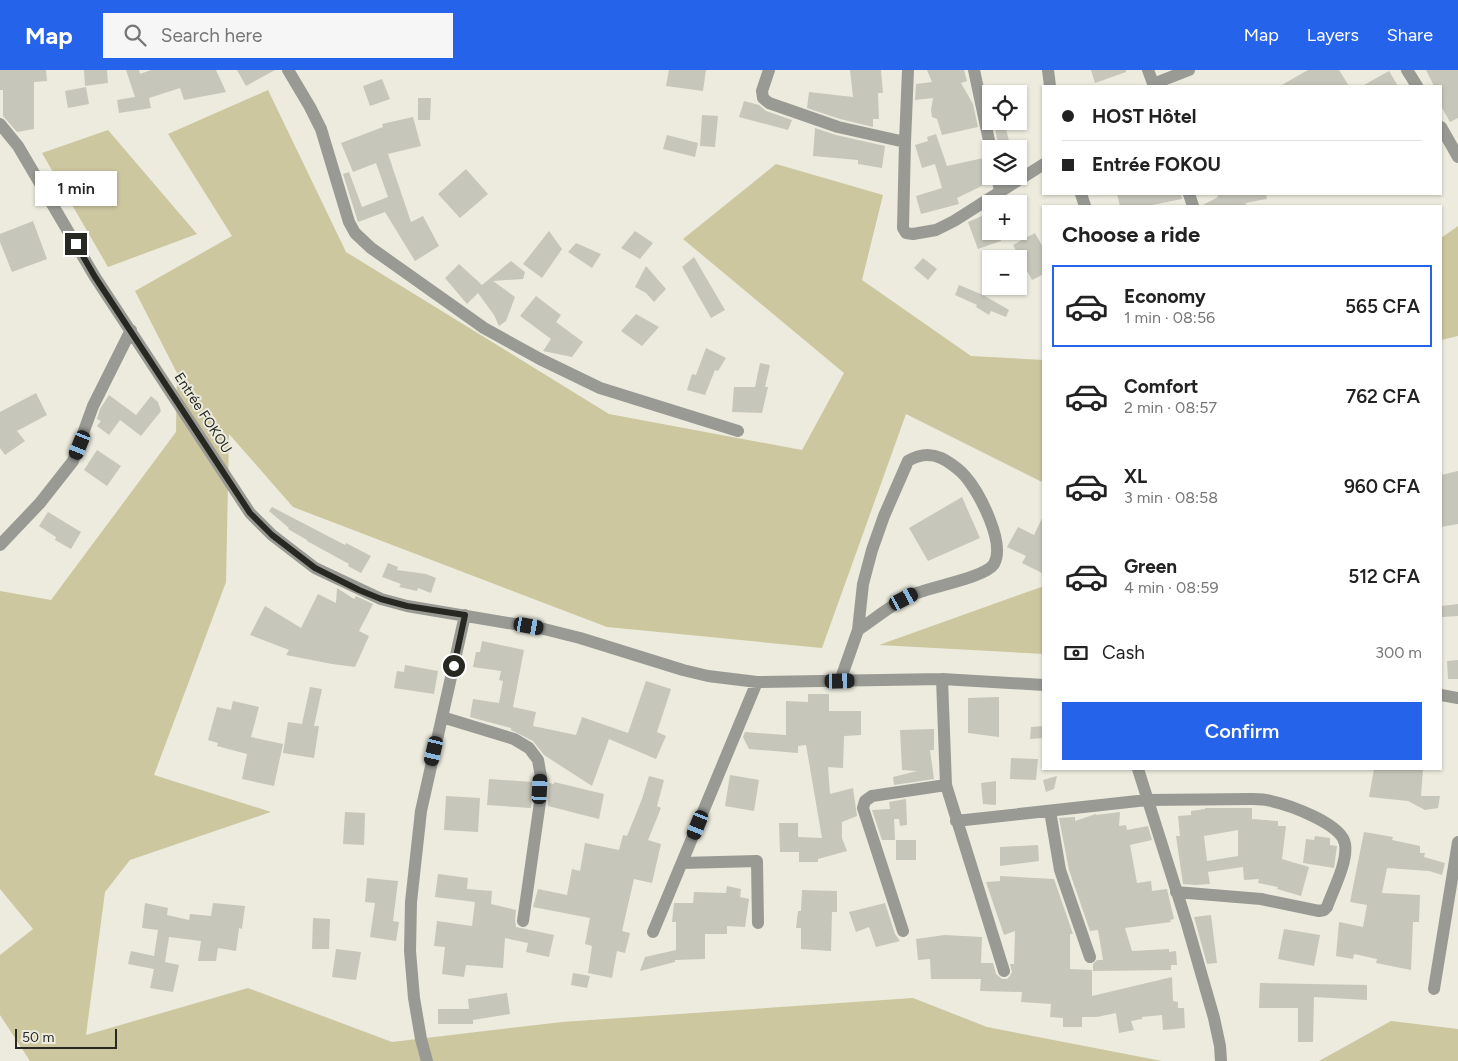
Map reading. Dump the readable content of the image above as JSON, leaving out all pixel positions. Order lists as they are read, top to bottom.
{
  "streets": {
    "street": ["Entrée FOKOU"]
  },
  "scale_bar": "50 m",
  "page": {
    "header": "Map",
    "search": "Search here",
    "nav": ["Map", "Layers", "Share"],
    "map_buttons": ["+", "−"],
    "banner": ["HOST Hôtel", "Entrée FOKOU"],
    "bubble": "1 min",
    "heading": "Choose a ride",
    "list": [
      {
        "name": "Economy",
        "note": "1 min · 08:56",
        "value": "565 CFA"
      },
      {
        "name": "Comfort",
        "note": "2 min · 08:57",
        "value": "762 CFA"
      },
      {
        "name": "XL",
        "note": "3 min · 08:58",
        "value": "960 CFA"
      },
      {
        "name": "Green",
        "note": "4 min · 08:59",
        "value": "512 CFA"
      }
    ],
    "pay": ["Cash", "300 m"],
    "buttons": "Confirm",
    "scale": "50 m"
  }
}
